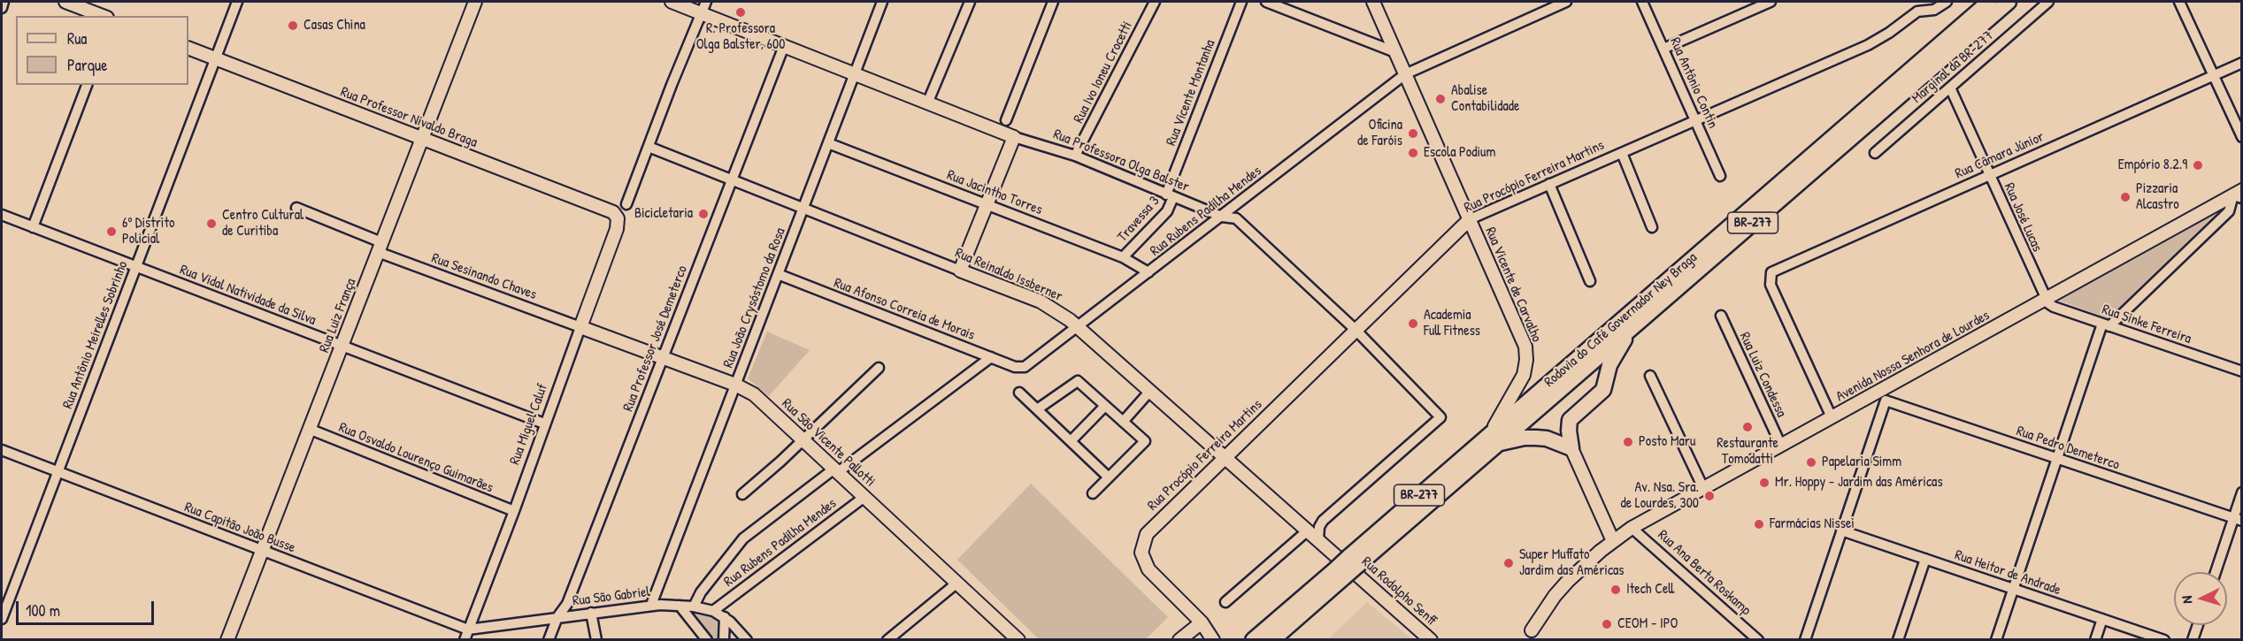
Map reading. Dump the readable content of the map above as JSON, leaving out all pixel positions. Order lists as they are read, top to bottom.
{
  "streets": {
    "highway": ["BR-277", "Rodovia do Café Governador Ney Braga"],
    "main road": [
      "Rua Professor Nivaldo Braga",
      "Rua Professora Olga Balster",
      "Rua Procópio Ferreira Martins",
      "Rua Reinaldo Issberner",
      "Rua Vicente de Carvalho",
      "Rua Luiz França",
      "Avenida Nossa Senhora de Lourdes",
      "Rua Miguel Caluf",
      "Rua São Vicente Pallotti",
      "Rua Rodolpho Senff"
    ],
    "street": [
      "Marginal da BR-277",
      "Rua Ivo Ioneu Crocetti",
      "Rua Antônio Contin",
      "Rua Vicente Montanha",
      "Rua Câmara Júnior",
      "Rua Jacintho Torres",
      "Rua Rubens Padilha Mendes",
      "Rua José Lucas",
      "Travessa 3",
      "Rua Sesinando Chaves",
      "Rua Vidal Natividade da Silva",
      "Rua João Crysóstomo da Rosa",
      "Rua Afonso Correia de Morais",
      "Rua Sinke Ferreira",
      "Rua Antônio Meirelles Sobrinho",
      "Rua Professor José Demeterco",
      "Rua Luiz Condessa",
      "Rua Pedro Demeterco",
      "Rua Osvaldo Lourenço Guimarães",
      "Rua Capitão João Busse",
      "Rua Ana Berta Roskamp",
      "Rua Heitor de Andrade",
      "Rua São Gabriel"
    ]
  },
  "crossings": [
    ["Marginal da BR-277", "Rua José Lucas"],
    ["Rua Ivo Ioneu Crocetti", "Rua Professora Olga Balster"],
    ["Rua Antônio Contin", "Rua Procópio Ferreira Martins"],
    ["Rua Vicente Montanha", "Rua Professora Olga Balster"],
    ["Rua Vicente Montanha", "Travessa 3"],
    ["Rua Professor Nivaldo Braga", "Rua Luiz França"],
    ["Rua Professor Nivaldo Braga", "Rua Antônio Meirelles Sobrinho"],
    ["Rua Professor Nivaldo Braga", "Rua Miguel Caluf"],
    ["Rua Câmara Júnior", "Rua José Lucas"],
    ["Rua Câmara Júnior", "Avenida Nossa Senhora de Lourdes"],
    ["Rua Professora Olga Balster", "Rua Procópio Ferreira Martins"],
    ["Rua Professora Olga Balster", "Rua Rubens Padilha Mendes"],
    ["Rua Professora Olga Balster", "Travessa 3"],
    ["Rua Professora Olga Balster", "Rua Reinaldo Issberner"],
    ["Rua Professora Olga Balster", "Rua João Crysóstomo da Rosa"],
    ["Rua Professora Olga Balster", "Rua Professor José Demeterco"],
    ["Rua Procópio Ferreira Martins", "Rua Reinaldo Issberner"],
    ["Rua Procópio Ferreira Martins", "Rua Vicente de Carvalho"],
    ["Rua Jacintho Torres", "Rua Rubens Padilha Mendes"],
    ["Rua Jacintho Torres", "Travessa 3"],
    ["Rua Jacintho Torres", "Rua João Crysóstomo da Rosa"],
    ["Rua Rubens Padilha Mendes", "Rua Reinaldo Issberner"],
    ["Rua Rubens Padilha Mendes", "Rua Vicente de Carvalho"],
    ["Rua Rubens Padilha Mendes", "Rua Afonso Correia de Morais"],
    ["Rua Rubens Padilha Mendes", "Rua São Vicente Pallotti"],
    ["Rua Rubens Padilha Mendes", "Rua São Gabriel"],
    ["Rua José Lucas", "Rua Sinke Ferreira"],
    ["Rua José Lucas", "Avenida Nossa Senhora de Lourdes"],
    ["Rua Reinaldo Issberner", "Rua João Crysóstomo da Rosa"],
    ["Rua Reinaldo Issberner", "Rodovia do Café Governador Ney Braga"],
    ["Rua Reinaldo Issberner", "Rua Professor José Demeterco"],
    ["Rua Reinaldo Issberner", "Rua Rodolpho Senff"],
    ["Rua Sesinando Chaves", "Rua Luiz França"],
    ["Rua Sesinando Chaves", "Rua Miguel Caluf"],
    ["Rua Sesinando Chaves", "Rua São Vicente Pallotti"],
    ["Rua Vicente de Carvalho", "Rodovia do Café Governador Ney Braga"],
    ["Rua Vidal Natividade da Silva", "Rua Luiz França"],
    ["Rua Vidal Natividade da Silva", "Rua Antônio Meirelles Sobrinho"],
    ["Rua Vidal Natividade da Silva", "Rua Miguel Caluf"],
    ["Rua João Crysóstomo da Rosa", "Rua Afonso Correia de Morais"],
    ["Rua João Crysóstomo da Rosa", "Rua São Vicente Pallotti"],
    ["Rua João Crysóstomo da Rosa", "Rua São Gabriel"],
    ["Rua Luiz França", "Rua Osvaldo Lourenço Guimarães"],
    ["Rua Luiz França", "Rua Capitão João Busse"],
    ["Rodovia do Café Governador Ney Braga", "Rua Rodolpho Senff"],
    ["Rua Sinke Ferreira", "Avenida Nossa Senhora de Lourdes"],
    ["Rua Antônio Meirelles Sobrinho", "Rua Capitão João Busse"],
    ["Rua Professor José Demeterco", "Rua São Vicente Pallotti"],
    ["Rua Professor José Demeterco", "Rua São Gabriel"],
    ["Avenida Nossa Senhora de Lourdes", "Rua Luiz Condessa"],
    ["Avenida Nossa Senhora de Lourdes", "Rua Pedro Demeterco"],
    ["Avenida Nossa Senhora de Lourdes", "Rua Ana Berta Roskamp"],
    ["Rua Miguel Caluf", "Rua São Vicente Pallotti"],
    ["Rua Miguel Caluf", "Rua Osvaldo Lourenço Guimarães"],
    ["Rua Miguel Caluf", "Rua Capitão João Busse"],
    ["Rua Miguel Caluf", "Rua São Gabriel"],
    ["Rua Capitão João Busse", "Rua São Gabriel"]
  ],
  "places": [
    "R. Professora Olga Balster, 600",
    "Casas China",
    "Abalise Contabilidade",
    "Oficina de Faróis",
    "Escola Podium",
    "Empório 8.2.9",
    "Pizzaria Alcastro",
    "Bicicletaria",
    "Centro Cultural de Curitiba",
    "6º Distrito Policial",
    "Academia Full Fitness",
    "Restaurante Tomodatti",
    "Posto Maru",
    "Papelaria Simm",
    "Mr. Hoppy - Jardim das Américas",
    "Av. Nsa. Sra. de Lourdes, 300",
    "Farmácias Nissei",
    "Super Muffato Jardim das Américas",
    "Itech Cell",
    "CEOM - IPO"
  ],
  "legend": ["Rua", "Parque"],
  "scale_bar": "100 m",
  "north": "left"
}
